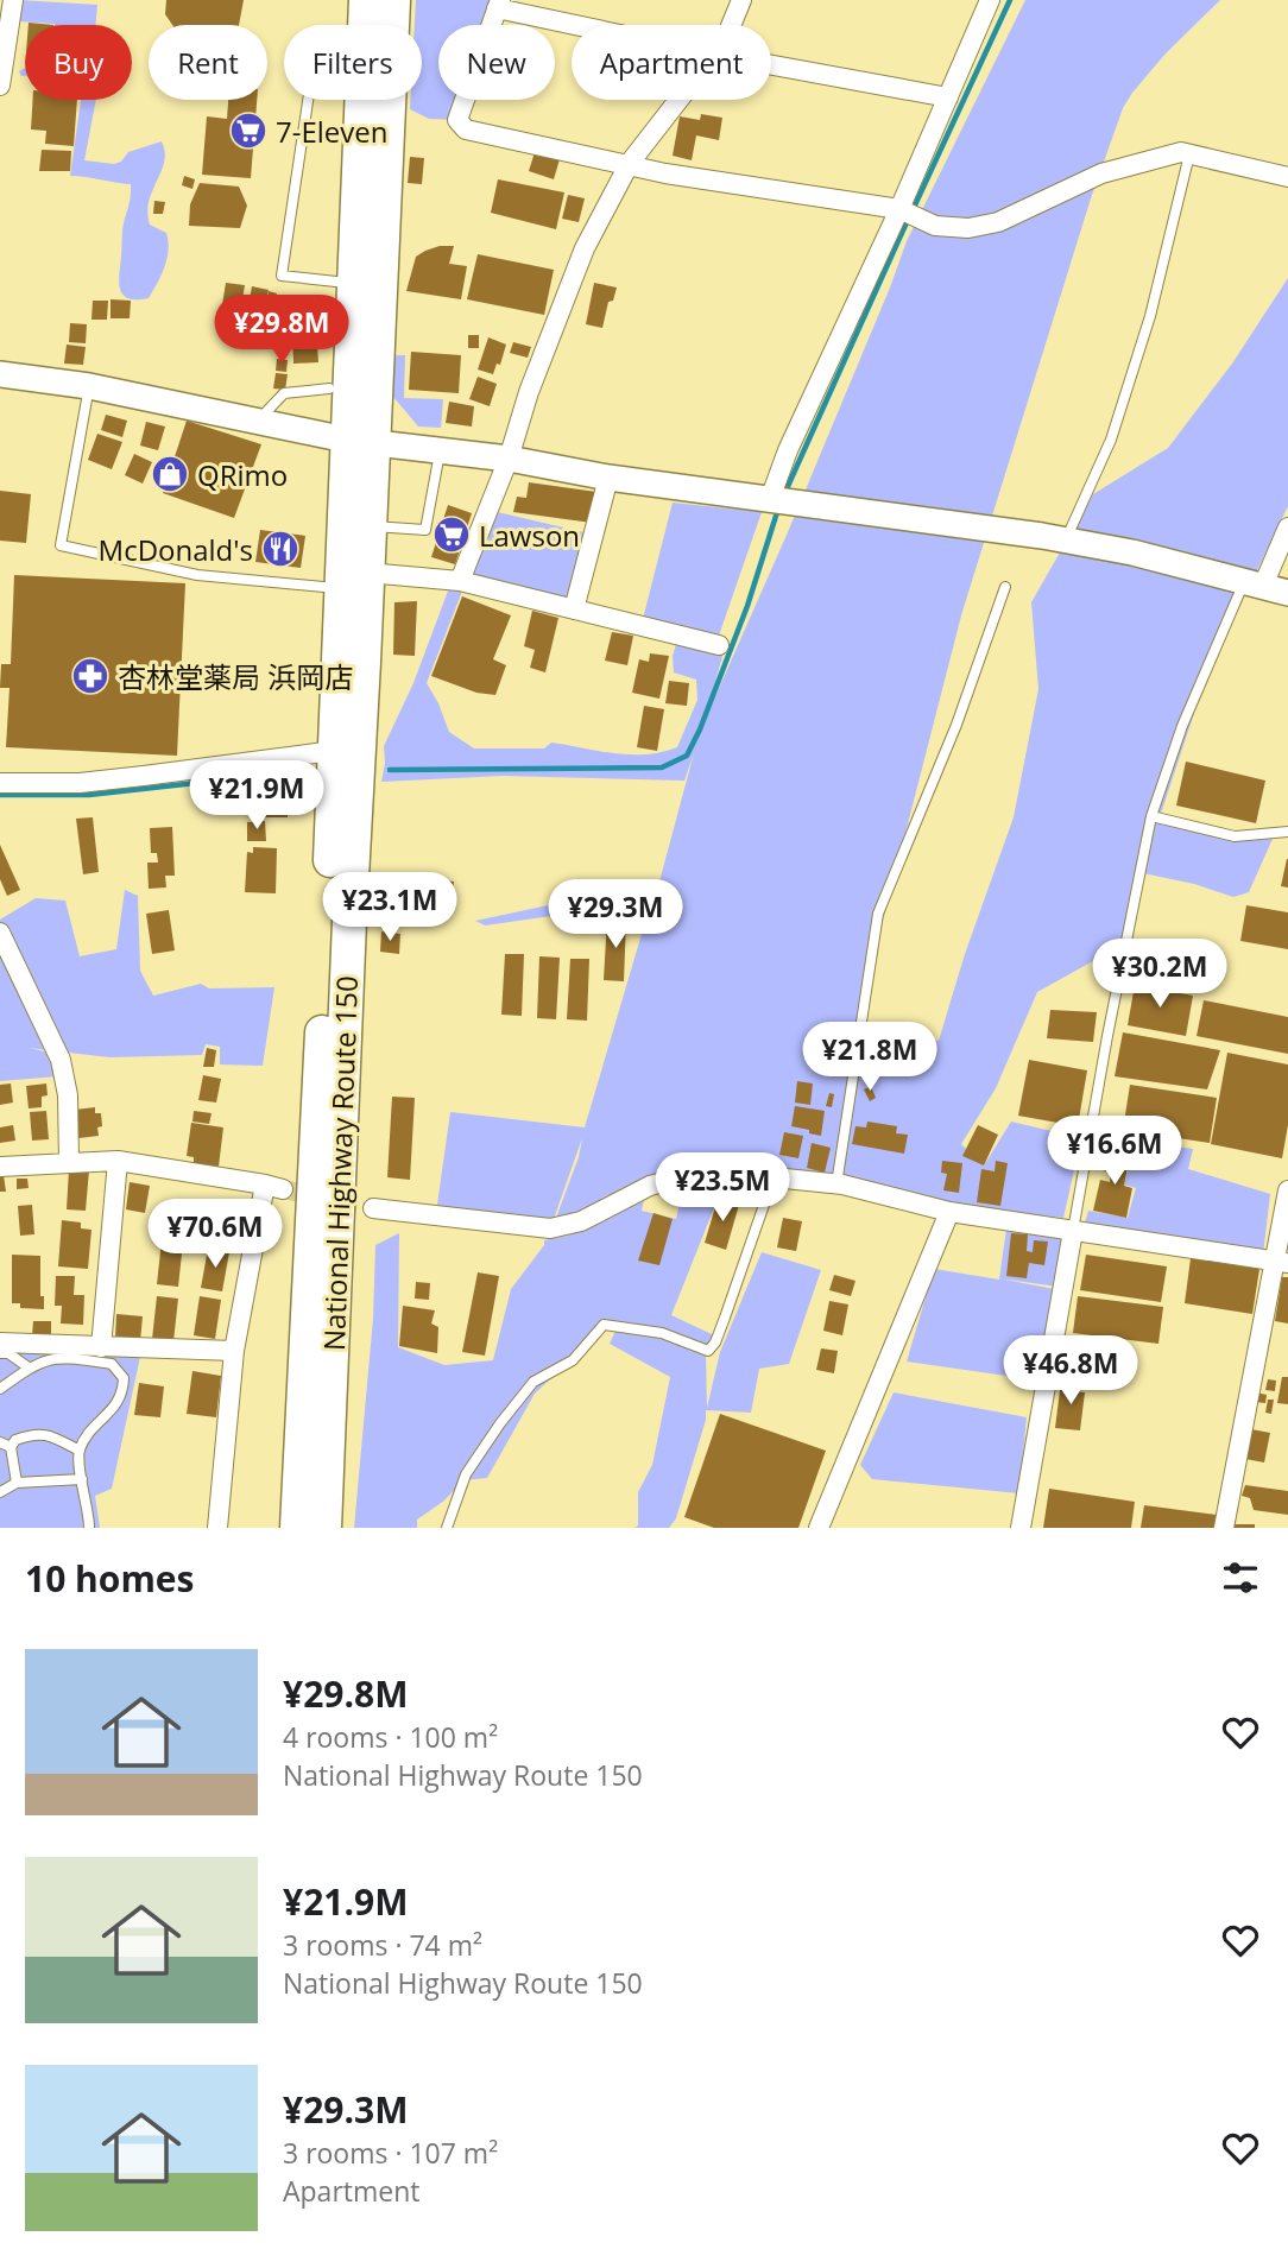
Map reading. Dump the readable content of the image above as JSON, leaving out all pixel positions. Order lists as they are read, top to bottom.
{
  "streets": {
    "highway": ["National Highway Route 150"]
  },
  "places": {
    "supermarket": ["7-Eleven", "Lawson"],
    "shop": ["QRimo"],
    "restaurant": ["McDonald's"],
    "pharmacy": ["杏林堂薬局 浜岡店"]
  },
  "page": {
    "chip": [
      "Buy",
      "Rent",
      "Filters",
      "New",
      "Apartment"
    ],
    "price": [
      "¥29.8M",
      "¥21.9M",
      "¥23.1M",
      "¥29.3M",
      "¥30.2M",
      "¥21.8M",
      "¥16.6M",
      "¥23.5M",
      "¥70.6M",
      "¥46.8M"
    ],
    "heading": "10 homes",
    "list": [
      {
        "name": "¥29.8M",
        "note": "4 rooms · 100 m² · National Highway Route 150"
      },
      {
        "name": "¥21.9M",
        "note": "3 rooms · 74 m² · National Highway Route 150"
      },
      {
        "name": "¥29.3M",
        "note": "3 rooms · 107 m² · Apartment"
      }
    ]
  }
}
